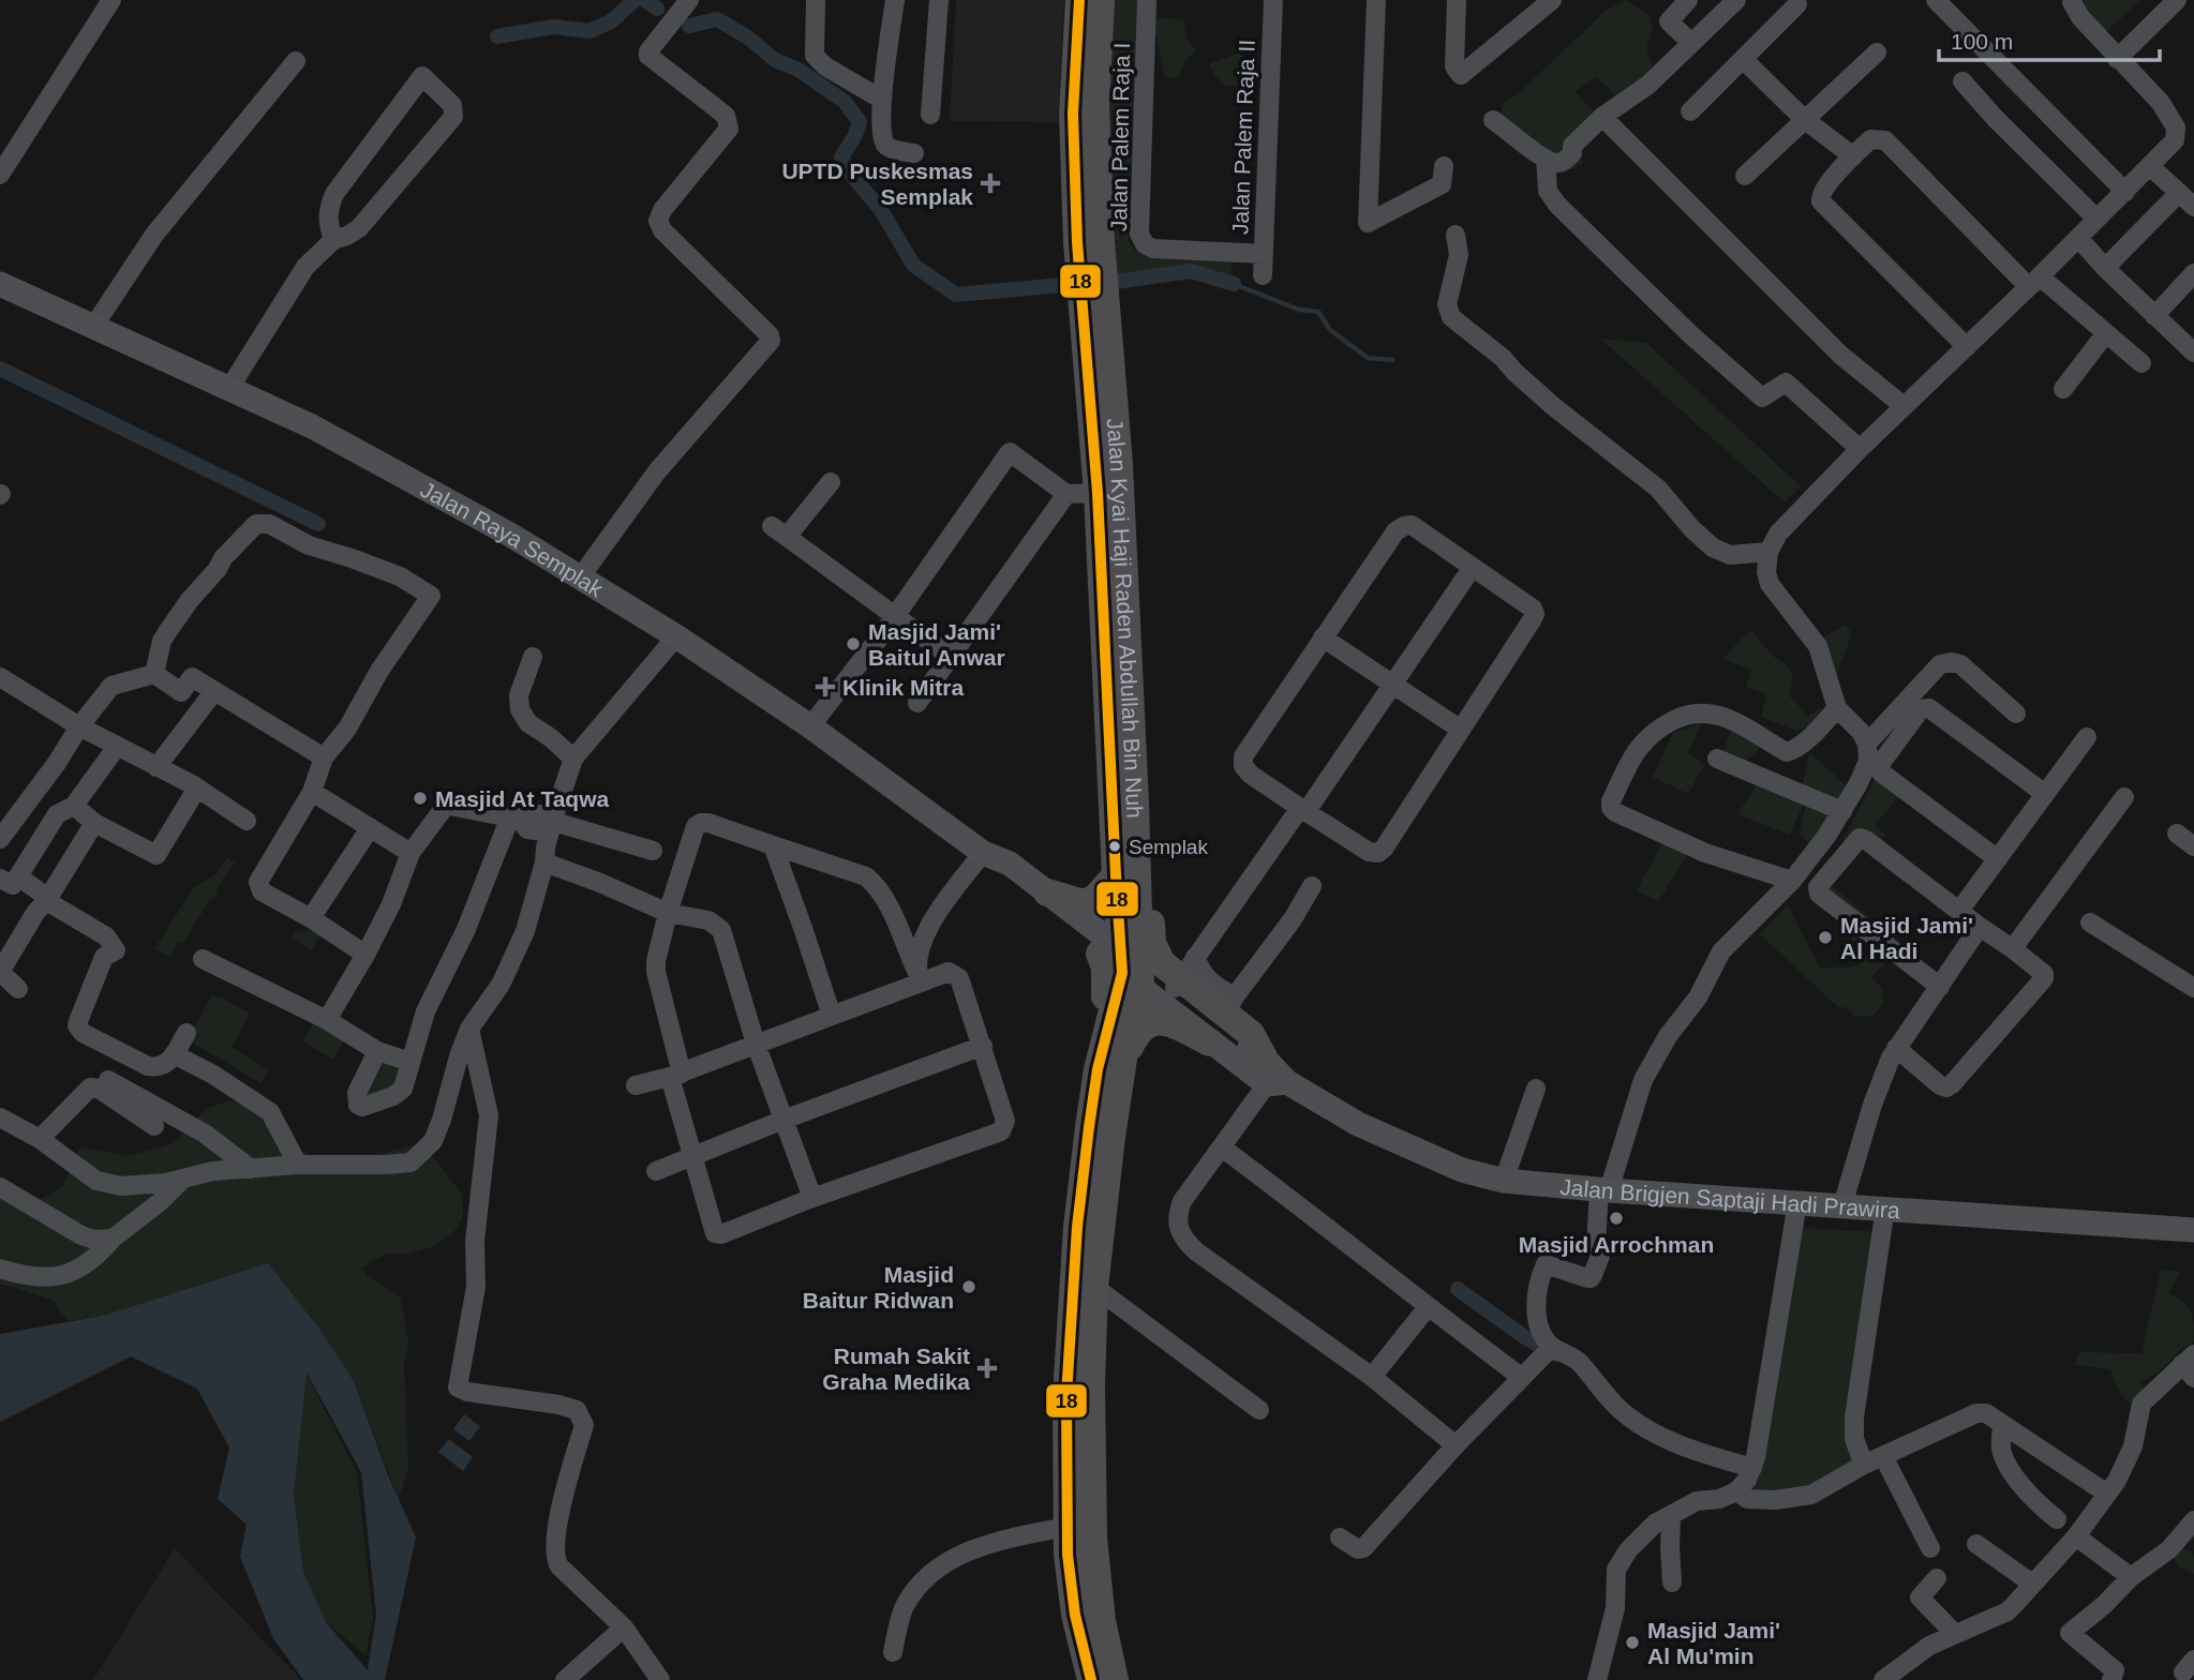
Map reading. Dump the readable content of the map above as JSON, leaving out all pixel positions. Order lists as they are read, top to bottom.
{
  "streets": {
    "highway": ["Jalan Kyai Haji Raden Abdullah Bin Nuh"],
    "main road": ["Jalan Raya Semplak", "Jalan Brigjen Saptaji Hadi Prawira"],
    "street": ["Jalan Palem Raja I", "Jalan Palem Raja II"]
  },
  "crossings": [
    ["Jalan Palem Raja I", "Jalan Palem Raja II"],
    ["Jalan Raya Semplak", "Jalan Kyai Haji Raden Abdullah Bin Nuh"]
  ],
  "places": {
    "health": ["UPTD Puskesmas Semplak", "Klinik Mitra", "Rumah Sakit Graha Medika"],
    "other": [
      "Masjid Jami' Baitul Anwar",
      "Masjid At Taqwa",
      "Semplak",
      "Masjid Jami' Al Hadi",
      "Masjid Arrochman",
      "Masjid Baitur Ridwan",
      "Masjid Jami' Al Mu'min"
    ]
  },
  "lines": ["transit line 18"],
  "scale_bar": "100 m"
}
